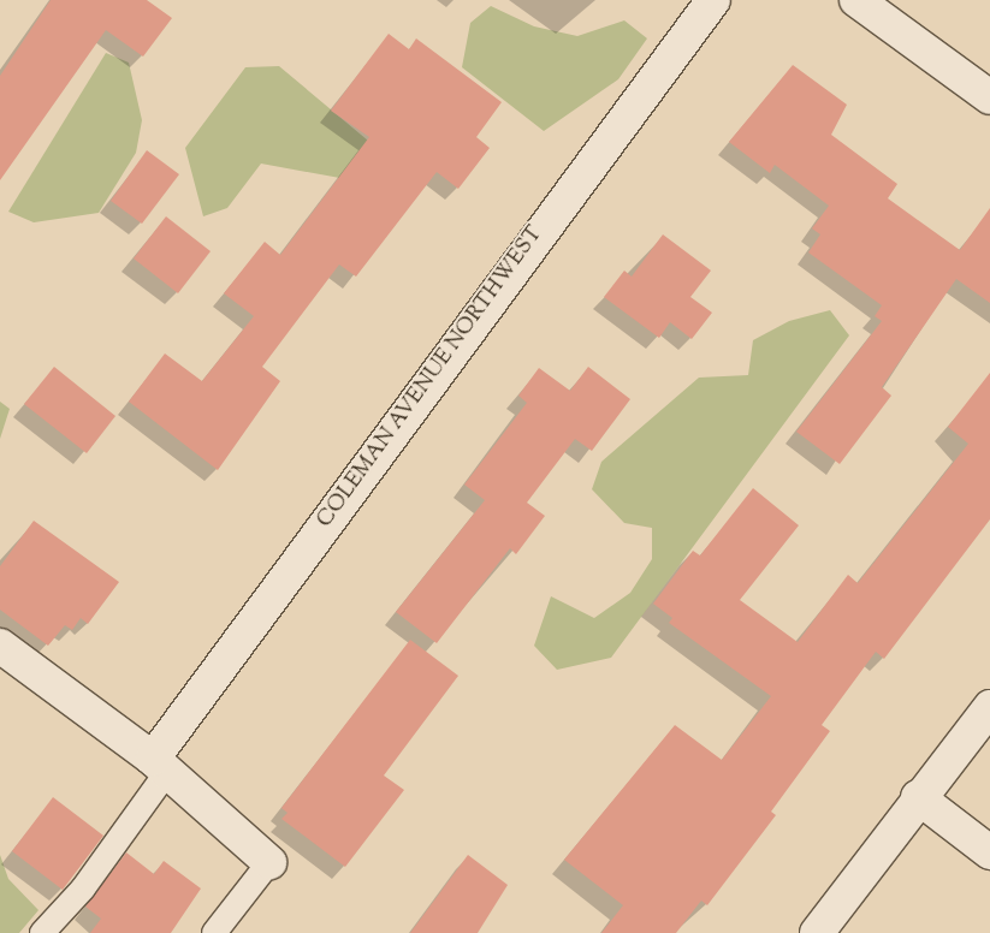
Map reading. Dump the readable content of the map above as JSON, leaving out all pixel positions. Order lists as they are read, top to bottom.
{
  "streets": {
    "street": ["COLEMAN AVENUE NORTHWEST"]
  }
}
